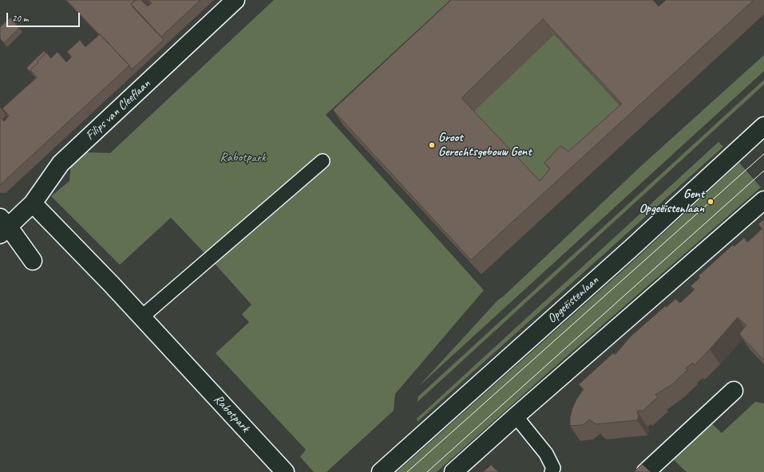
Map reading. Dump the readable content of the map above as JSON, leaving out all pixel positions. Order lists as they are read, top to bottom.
{
  "streets": {
    "main road": ["Filips van Cleeflaan", "Opgeëistenlaan", "Rabotpark"]
  },
  "crossings": [
    ["Filips van Cleeflaan", "Rabotpark"]
  ],
  "parks": ["Rabotpark"],
  "places": ["Groot Gerechtsgebouw Gent", "Gent Opgeëistenlaan"],
  "scale_bar": "20 m"
}
